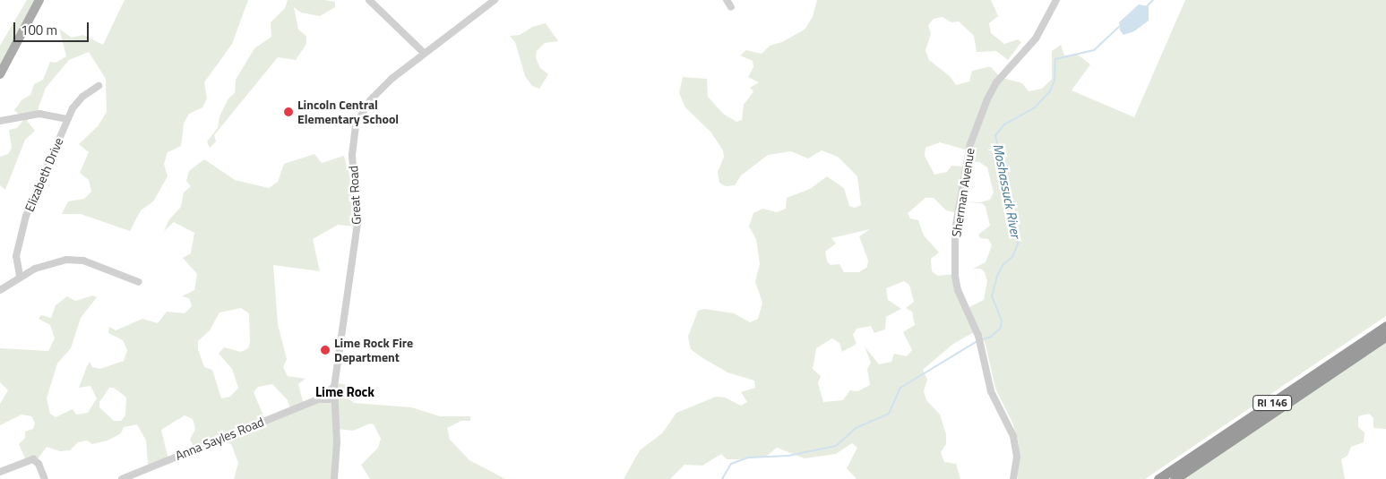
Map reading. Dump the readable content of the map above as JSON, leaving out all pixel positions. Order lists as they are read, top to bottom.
{
  "streets": {
    "highway": ["RI 146"],
    "street": [
      "Elizabeth Drive",
      "Sherman Avenue",
      "Great Road",
      "Anna Sayles Road"
    ]
  },
  "crossings": [
    ["Great Road", "Anna Sayles Road"]
  ],
  "districts": ["Lime Rock"],
  "water": ["Moshassuck River"],
  "places": ["Lincoln Central Elementary School", "Lime Rock Fire Department"],
  "scale_bar": "100 m"
}
